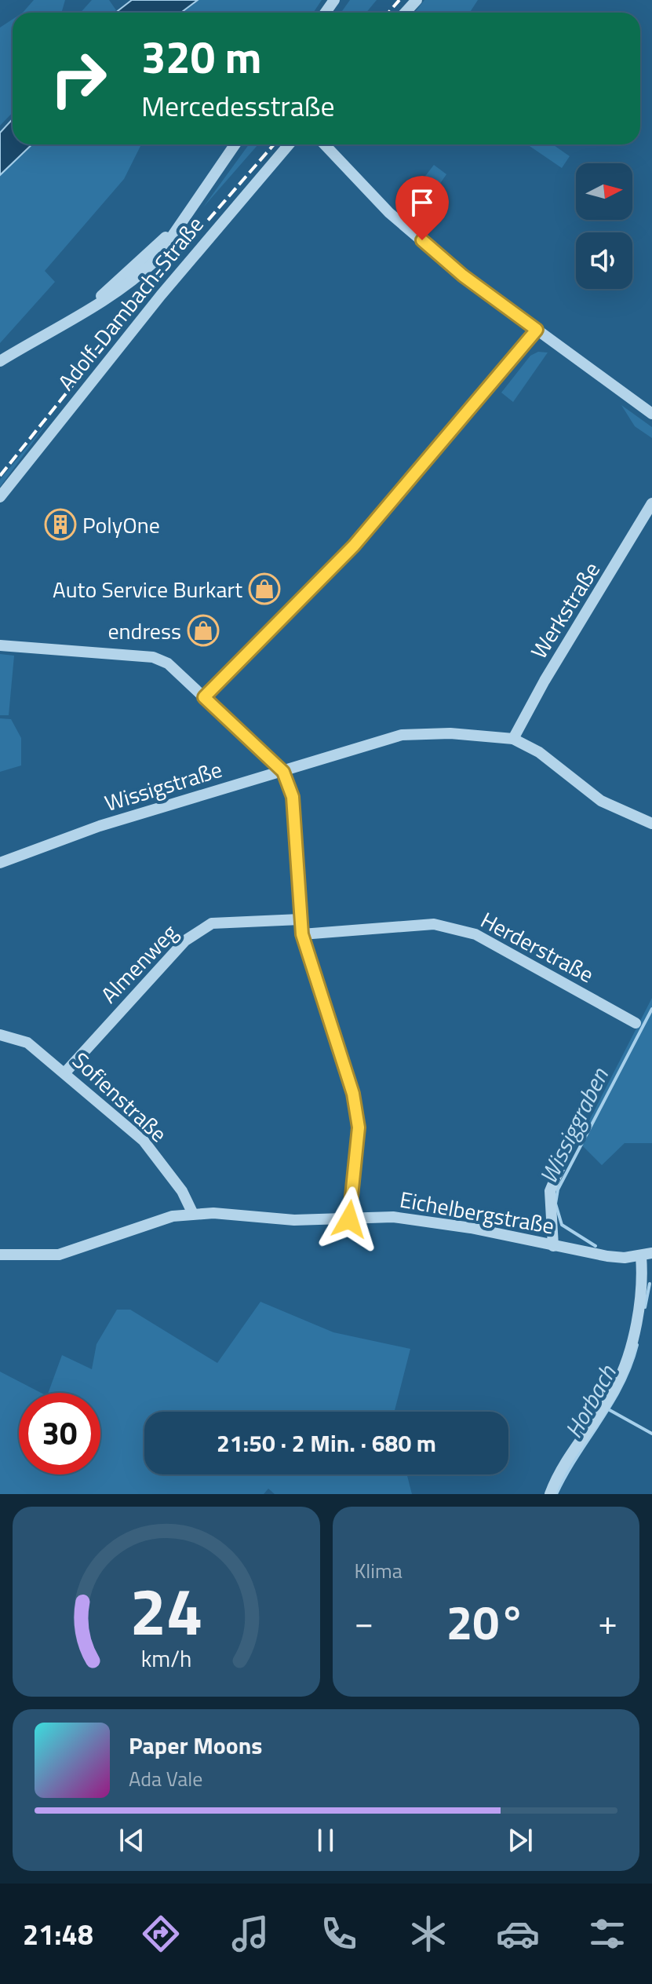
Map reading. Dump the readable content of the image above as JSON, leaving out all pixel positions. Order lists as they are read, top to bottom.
{
  "streets": {
    "street": [
      "Adolf-Dambach-Straße",
      "Werkstraße",
      "Wissigstraße",
      "Herderstraße",
      "Almenweg",
      "Sofienstraße",
      "Eichelbergstraße"
    ]
  },
  "crossings": [
    ["Werkstraße", "Wissigstraße"],
    ["Almenweg", "Sofienstraße"],
    ["Sofienstraße", "Eichelbergstraße"]
  ],
  "water": ["Wissiggraben", "Horbach"],
  "places": {
    "building": ["PolyOne"],
    "shop": ["Auto Service Burkart", "endress"]
  },
  "north": "right",
  "page": {
    "turn": ["320 m", "Mercedesstraße"],
    "limit": "30",
    "trip": "21:50 · 2 Min. · 680 m",
    "tile": "Klima",
    "heat": ["−", "20°", "+"],
    "song": ["Paper Moons", "Ada Vale"],
    "tabs": "21:48",
    "gauge": ["24", "km/h"]
  }
}
